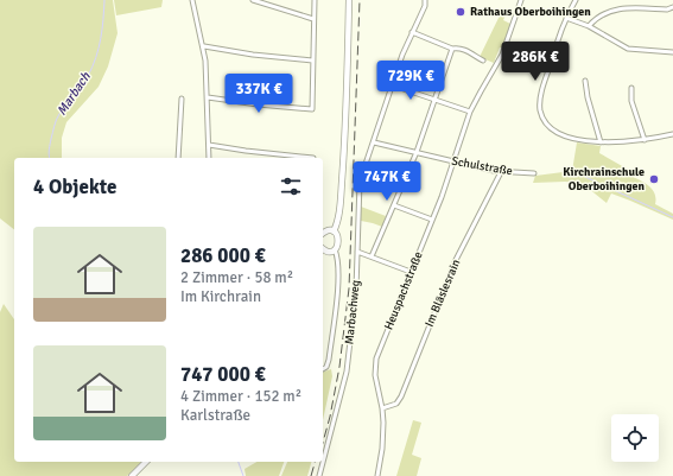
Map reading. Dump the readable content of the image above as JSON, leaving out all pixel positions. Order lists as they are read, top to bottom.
{
  "streets": {
    "street": [
      "Schulstraße",
      "Heuspachstraße",
      "Im Bläslesrain",
      "Marbachweg"
    ]
  },
  "crossings": [
    ["Schulstraße", "Heuspachstraße"],
    ["Schulstraße", "Im Bläslesrain"],
    ["Schulstraße", "Marbachweg"],
    ["Heuspachstraße", "Im Bläslesrain"]
  ],
  "water": ["Marbach"],
  "places": ["Rathaus Oberboihingen", "Kirchrainschule Oberboihingen"],
  "page": {
    "price": [
      "286K €",
      "729K €",
      "337K €",
      "747K €"
    ],
    "heading": "4 Objekte",
    "list": [
      {
        "name": "286 000 €",
        "note": "2 Zimmer · 58 m² · Im Kirchrain"
      },
      {
        "name": "747 000 €",
        "note": "4 Zimmer · 152 m² · Karlstraße"
      }
    ]
  }
}
